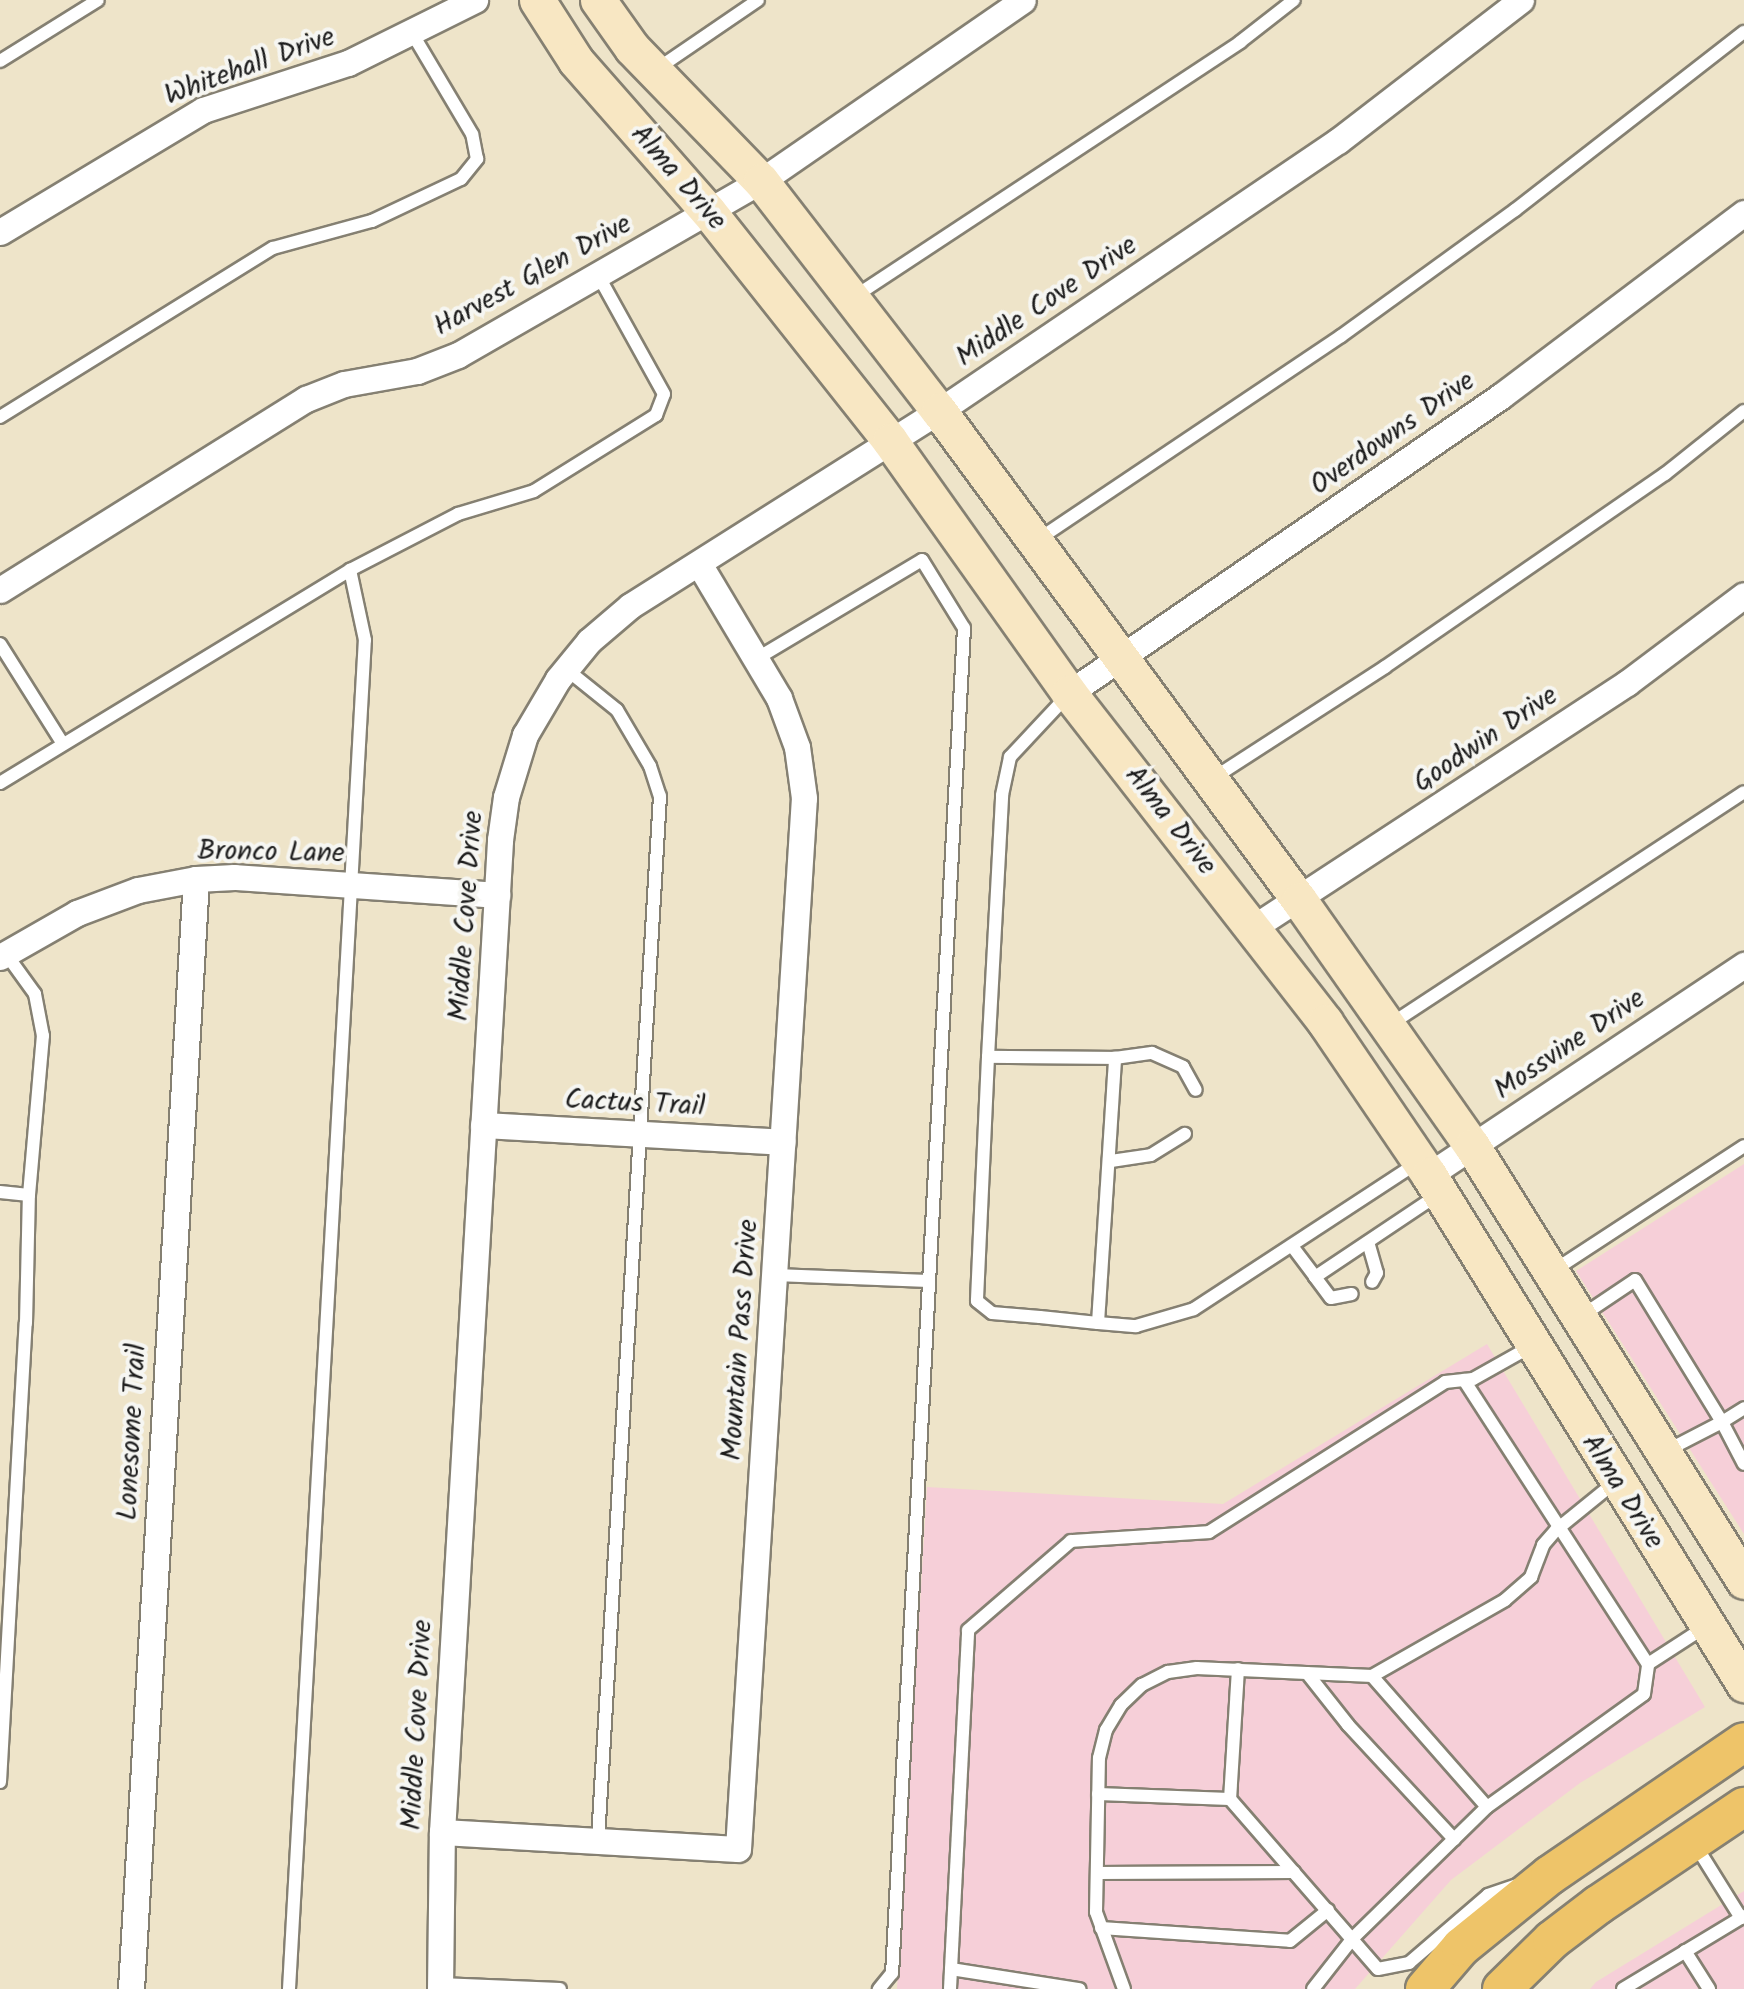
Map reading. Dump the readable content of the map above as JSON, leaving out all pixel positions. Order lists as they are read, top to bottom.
{
  "streets": {
    "main road": ["Alma Drive"],
    "street": [
      "Whitehall Drive",
      "Harvest Glen Drive",
      "Middle Cove Drive",
      "Overdowns Drive",
      "Goodwin Drive",
      "Bronco Lane",
      "Mossvine Drive",
      "Cactus Trail",
      "Mountain Pass Drive",
      "Lonesome Trail"
    ]
  },
  "crossings": [
    ["Alma Drive", "Harvest Glen Drive"],
    ["Alma Drive", "Middle Cove Drive"],
    ["Alma Drive", "Overdowns Drive"],
    ["Alma Drive", "Goodwin Drive"],
    ["Alma Drive", "Mossvine Drive"],
    ["Middle Cove Drive", "Bronco Lane"],
    ["Middle Cove Drive", "Cactus Trail"],
    ["Middle Cove Drive", "Mountain Pass Drive"],
    ["Bronco Lane", "Lonesome Trail"],
    ["Cactus Trail", "Mountain Pass Drive"]
  ]
}
